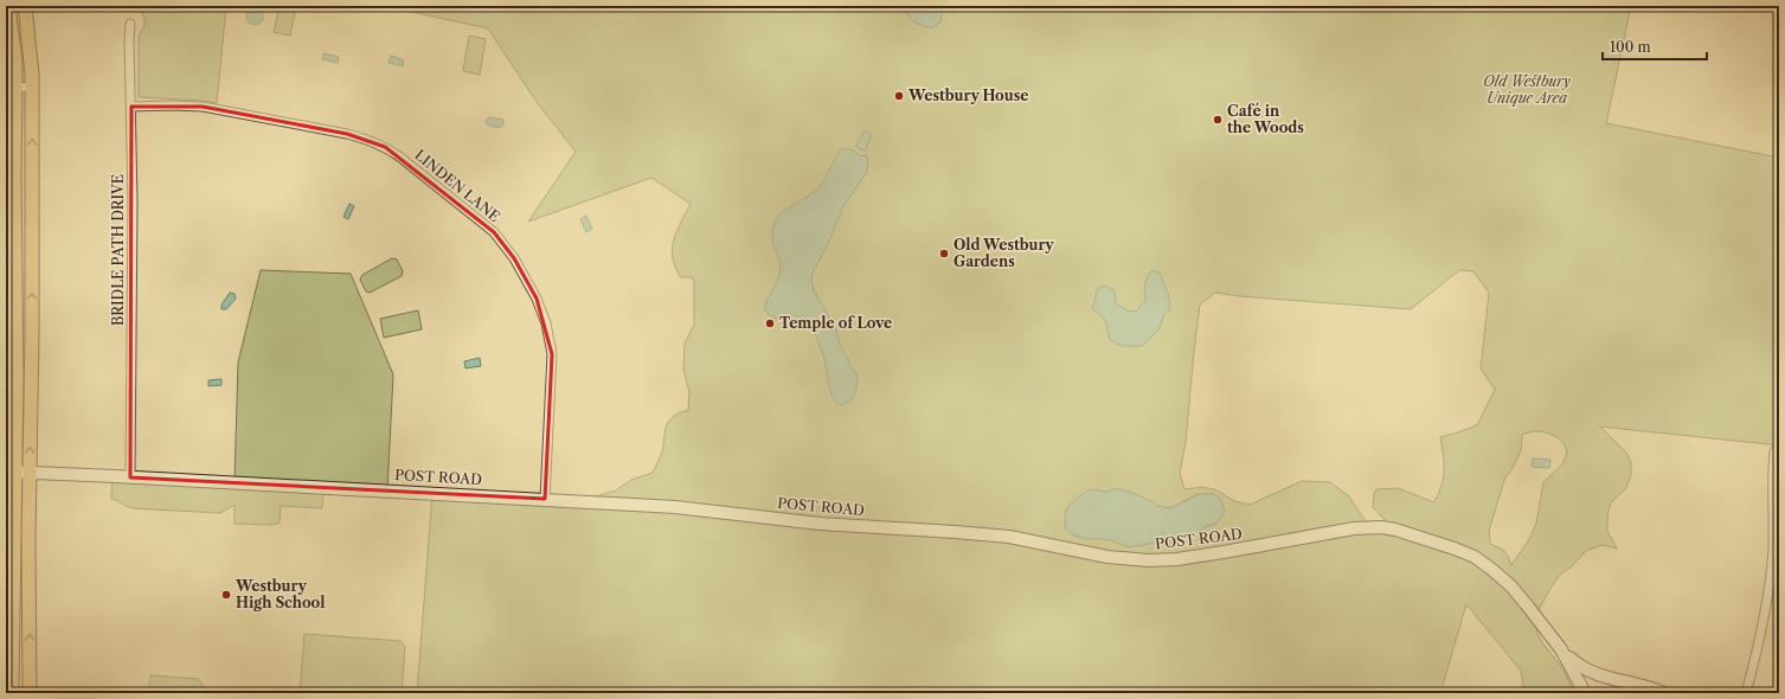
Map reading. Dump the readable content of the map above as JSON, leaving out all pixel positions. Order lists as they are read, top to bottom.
{
  "streets": {
    "main road": ["POST ROAD"],
    "street": ["LINDEN LANE", "BRIDLE PATH DRIVE"]
  },
  "crossings": [
    ["LINDEN LANE", "BRIDLE PATH DRIVE"],
    ["LINDEN LANE", "POST ROAD"],
    ["BRIDLE PATH DRIVE", "POST ROAD"]
  ],
  "parks": ["Old Westbury Unique Area"],
  "places": [
    "Westbury House",
    "Café in the Woods",
    "Old Westbury Gardens",
    "Temple of Love",
    "Westbury High School"
  ],
  "scale_bar": "100 m"
}
